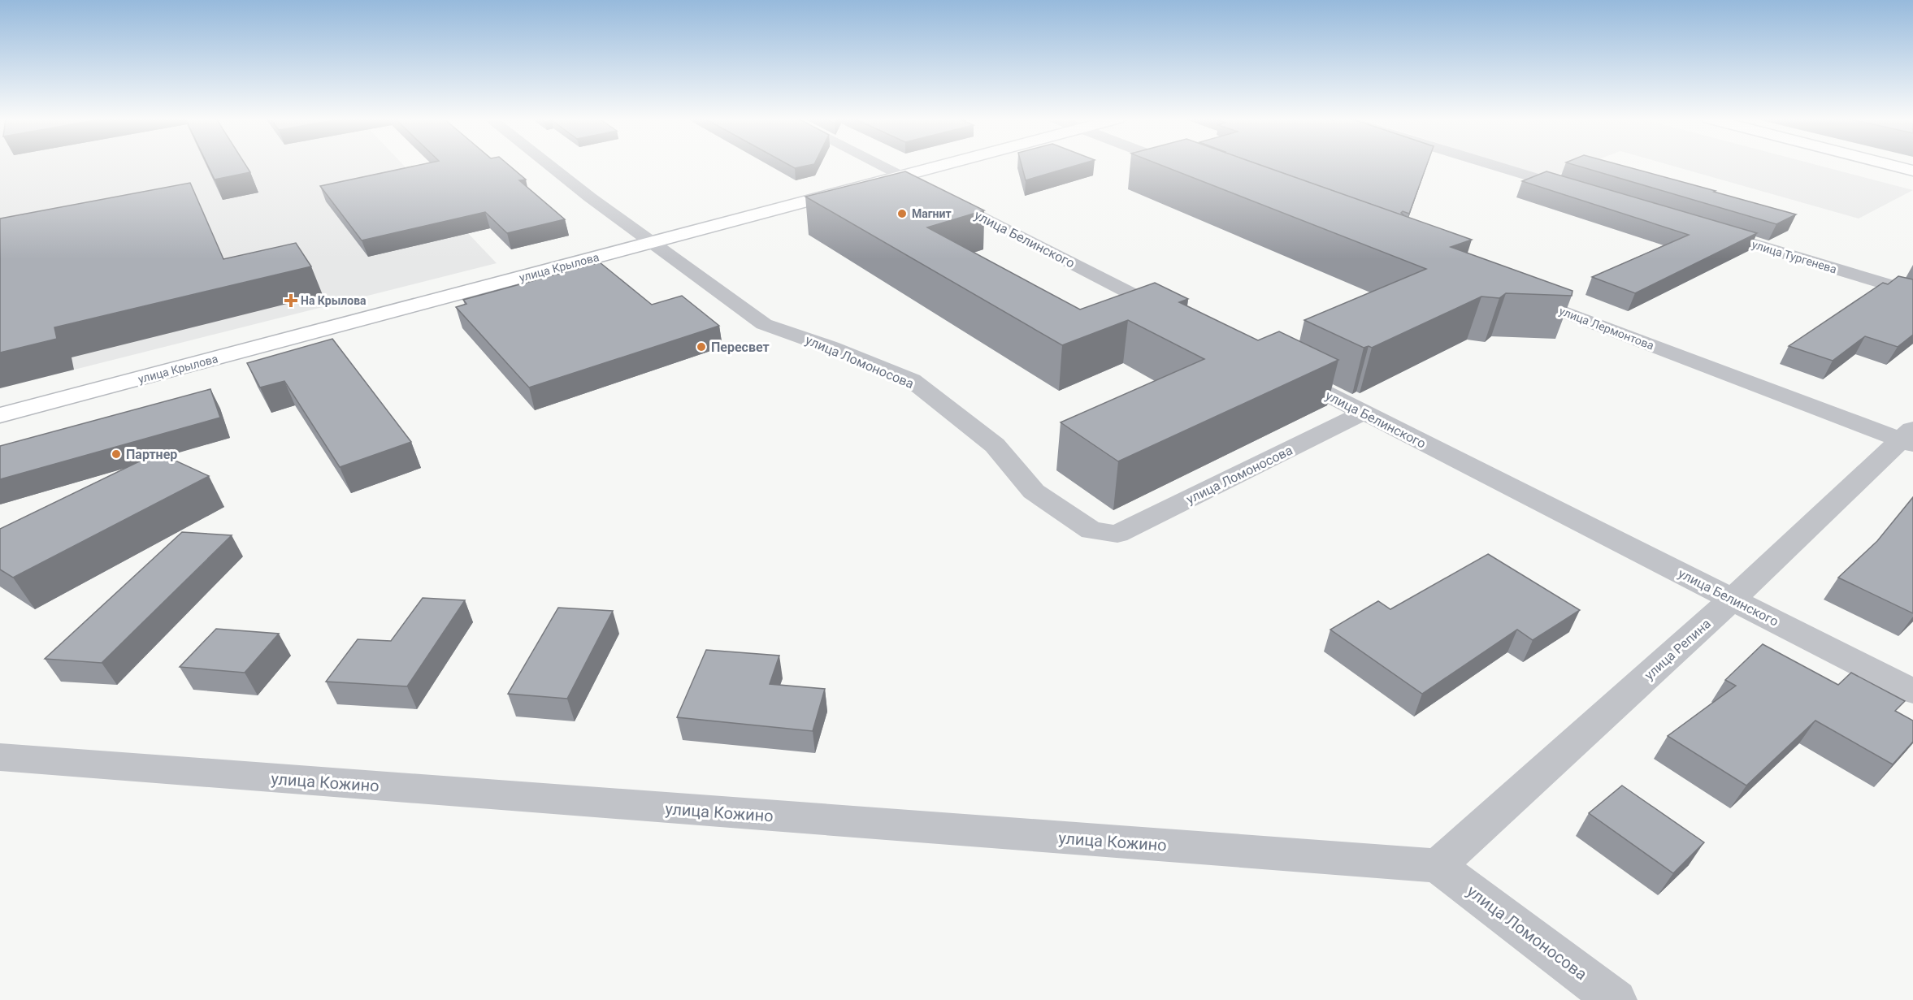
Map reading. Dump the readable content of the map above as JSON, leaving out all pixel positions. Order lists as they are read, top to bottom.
{
  "streets": {
    "main road": ["улица Крылова"],
    "street": [
      "улица Белинского",
      "улица Тургенева",
      "улица Лермонтова",
      "улица Ломоносова",
      "улица Репина",
      "улица Кожино"
    ]
  },
  "crossings": [
    ["улица Белинского", "улица Крылова"],
    ["улица Белинского", "улица Ломоносова"],
    ["улица Белинского", "улица Репина"],
    ["улица Крылова", "улица Ломоносова"],
    ["улица Лермонтова", "улица Репина"],
    ["улица Ломоносова", "улица Репина"],
    ["улица Ломоносова", "улица Кожино"],
    ["улица Репина", "улица Кожино"]
  ],
  "places": {
    "other": ["Магнит", "Пересвет", "Партнер"],
    "health": ["На Крылова"]
  }
}
